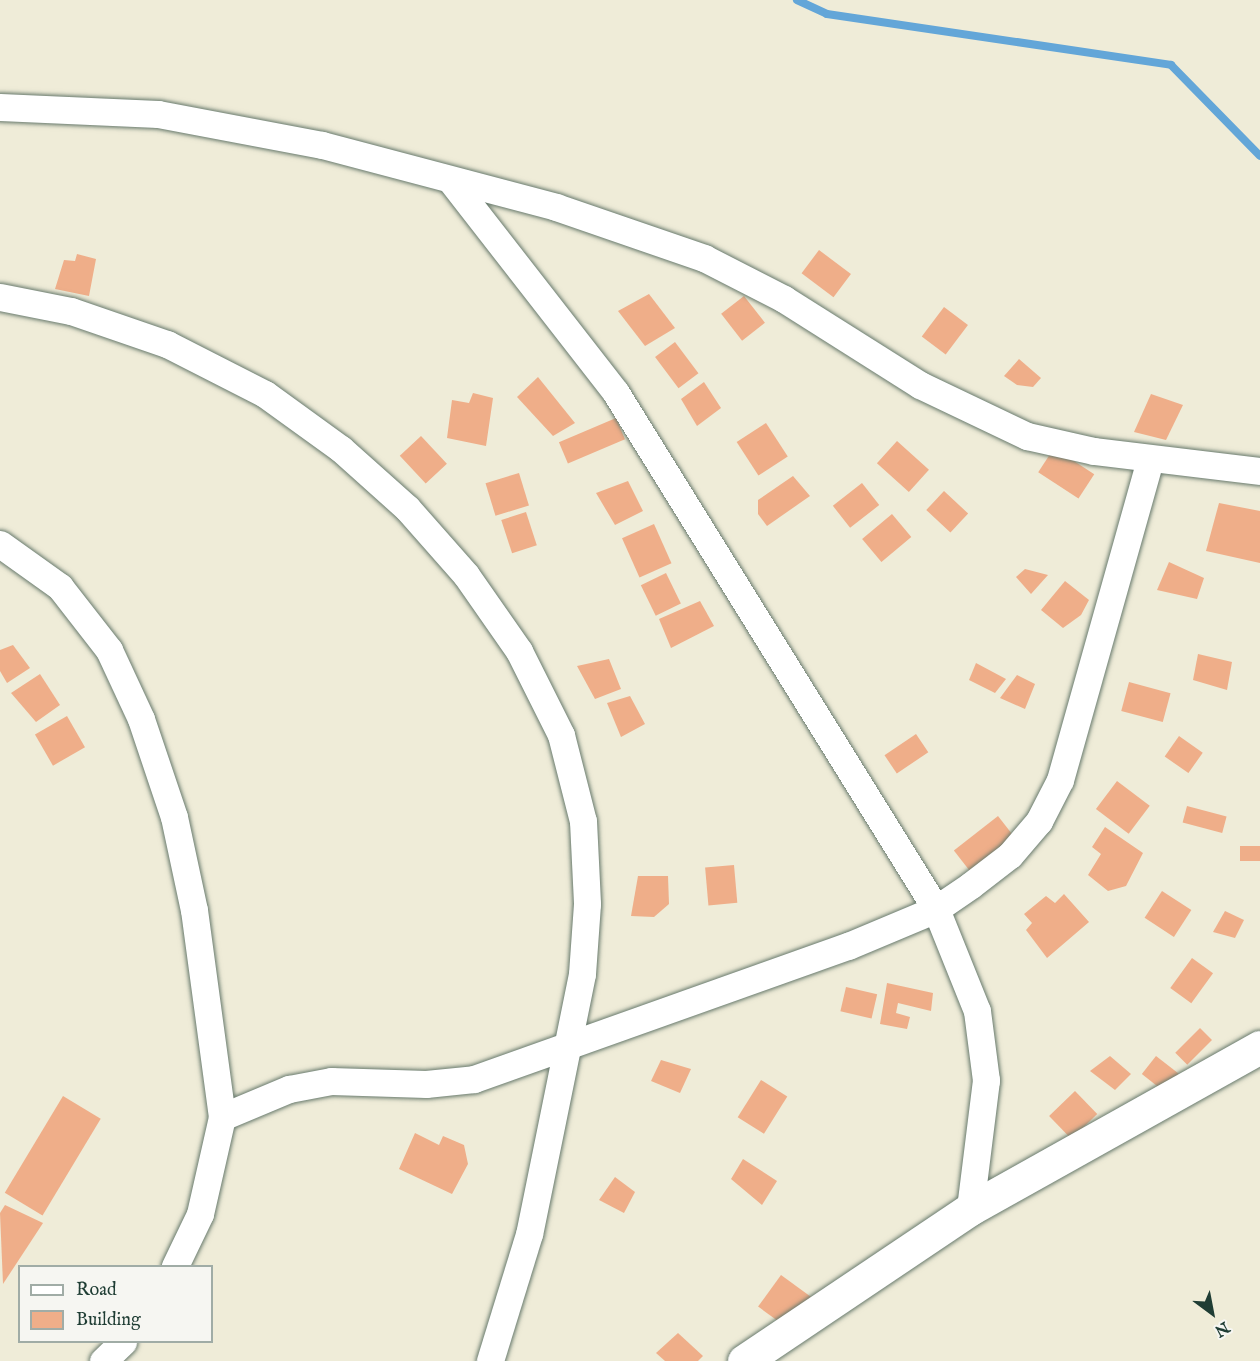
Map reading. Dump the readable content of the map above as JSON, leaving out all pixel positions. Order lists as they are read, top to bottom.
{
  "legend": ["Road", "Building"],
  "north": "bottom right"
}
